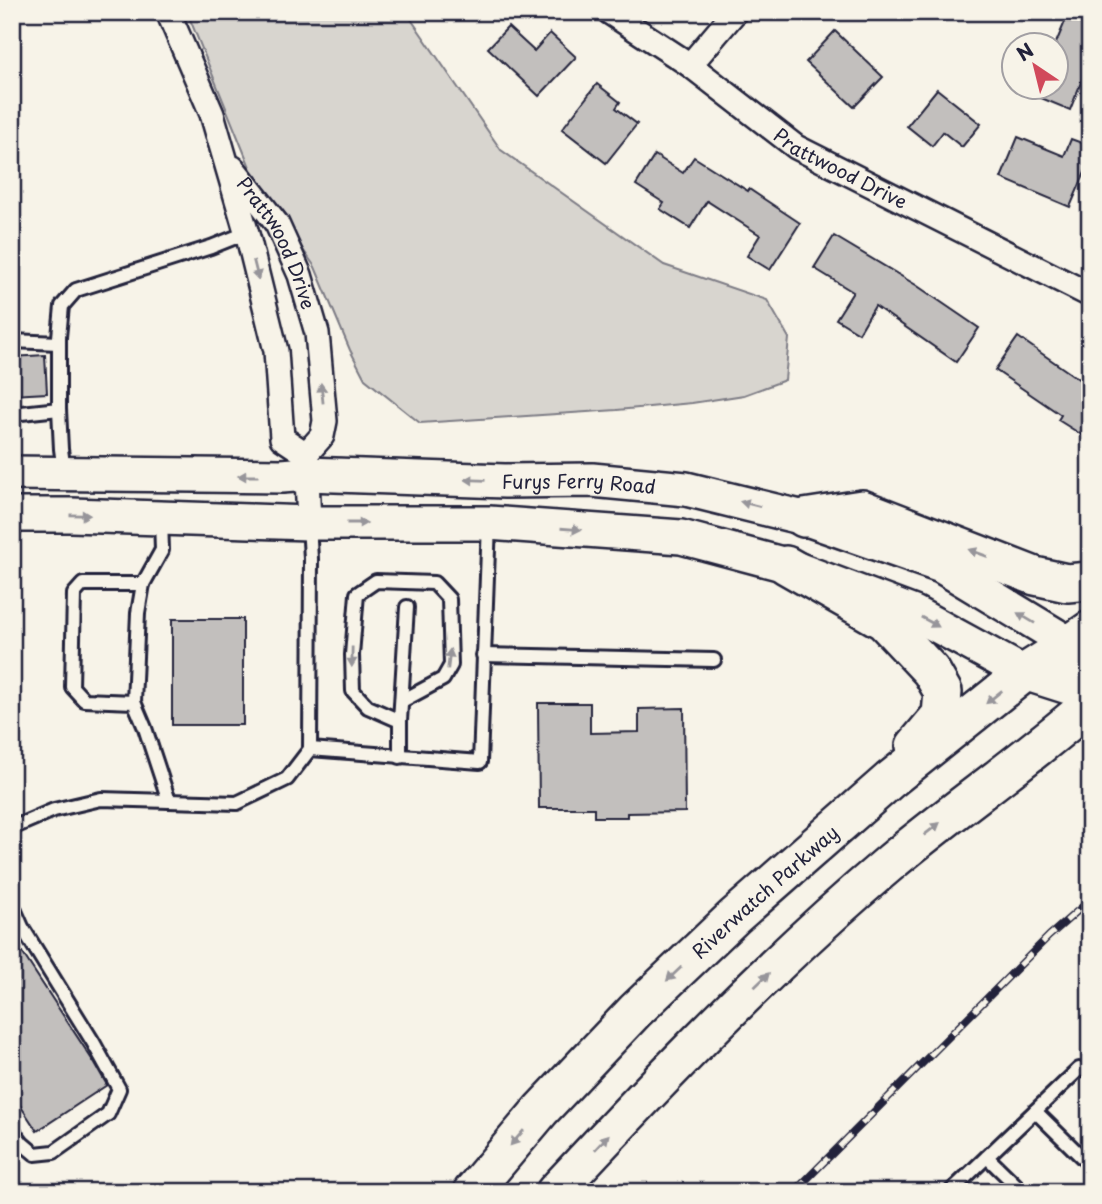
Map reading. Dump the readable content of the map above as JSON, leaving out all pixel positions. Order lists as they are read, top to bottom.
{
  "streets": {
    "main road": ["Furys Ferry Road", "Riverwatch Parkway"],
    "street": ["Prattwood Drive"]
  },
  "crossings": [
    ["Prattwood Drive", "Furys Ferry Road"],
    ["Furys Ferry Road", "Riverwatch Parkway"]
  ],
  "north": "top left"
}
